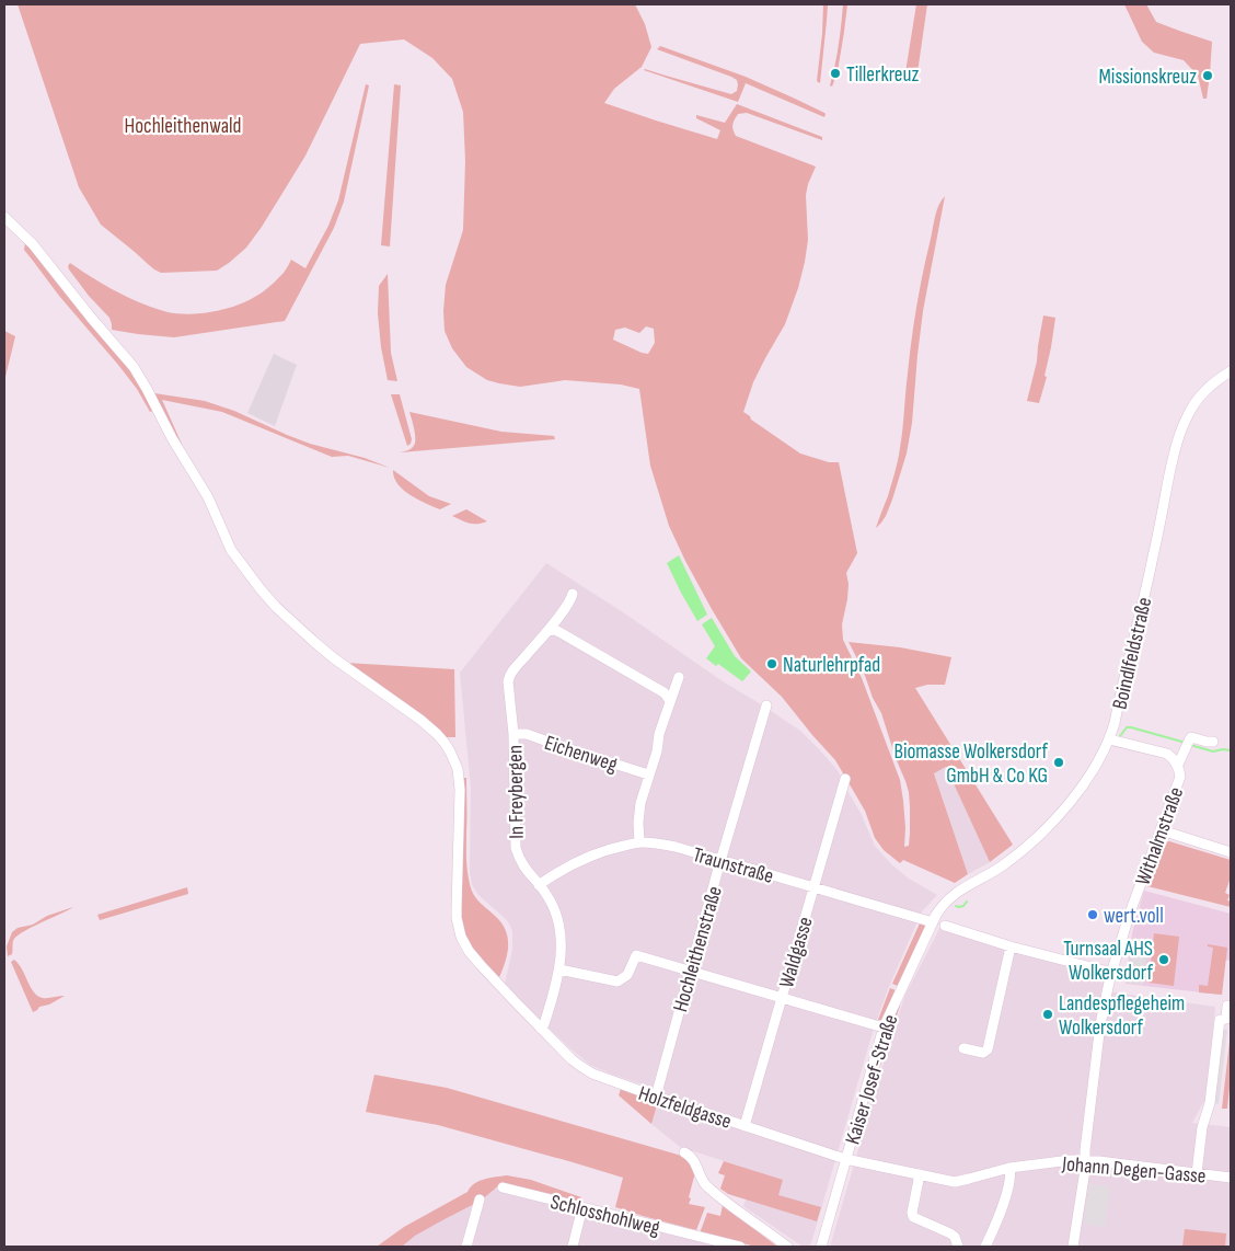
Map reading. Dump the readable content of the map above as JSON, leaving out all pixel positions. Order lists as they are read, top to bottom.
{
  "streets": {
    "street": [
      "Boindlfeldstraße",
      "Eichenweg",
      "In Freybergen",
      "Withalmstraße",
      "Traunstraße",
      "Hochleithenstraße",
      "Waldgasse",
      "Kaiser Josef-Straße",
      "Holzfeldgasse",
      "Johann Degen-Gasse",
      "Schlosshohlweg"
    ]
  },
  "crossings": [
    ["Boindlfeldstraße", "Withalmstraße"],
    ["Boindlfeldstraße", "Kaiser Josef-Straße"],
    ["Eichenweg", "In Freybergen"],
    ["In Freybergen", "Traunstraße"],
    ["In Freybergen", "Holzfeldgasse"],
    ["Withalmstraße", "Johann Degen-Gasse"],
    ["Traunstraße", "Hochleithenstraße"],
    ["Traunstraße", "Waldgasse"],
    ["Traunstraße", "Kaiser Josef-Straße"],
    ["Hochleithenstraße", "Holzfeldgasse"],
    ["Waldgasse", "Holzfeldgasse"],
    ["Kaiser Josef-Straße", "Holzfeldgasse"],
    ["Kaiser Josef-Straße", "Johann Degen-Gasse"],
    ["Holzfeldgasse", "Johann Degen-Gasse"]
  ],
  "parks": ["Hochleithenwald"],
  "places": [
    "Tillerkreuz",
    "Missionskreuz",
    "Naturlehrpfad",
    "Biomasse Wolkersdorf GmbH & Co KG",
    "wert.voll",
    "Turnsaal AHS Wolkersdorf",
    "Landespflegeheim Wolkersdorf"
  ]
}
